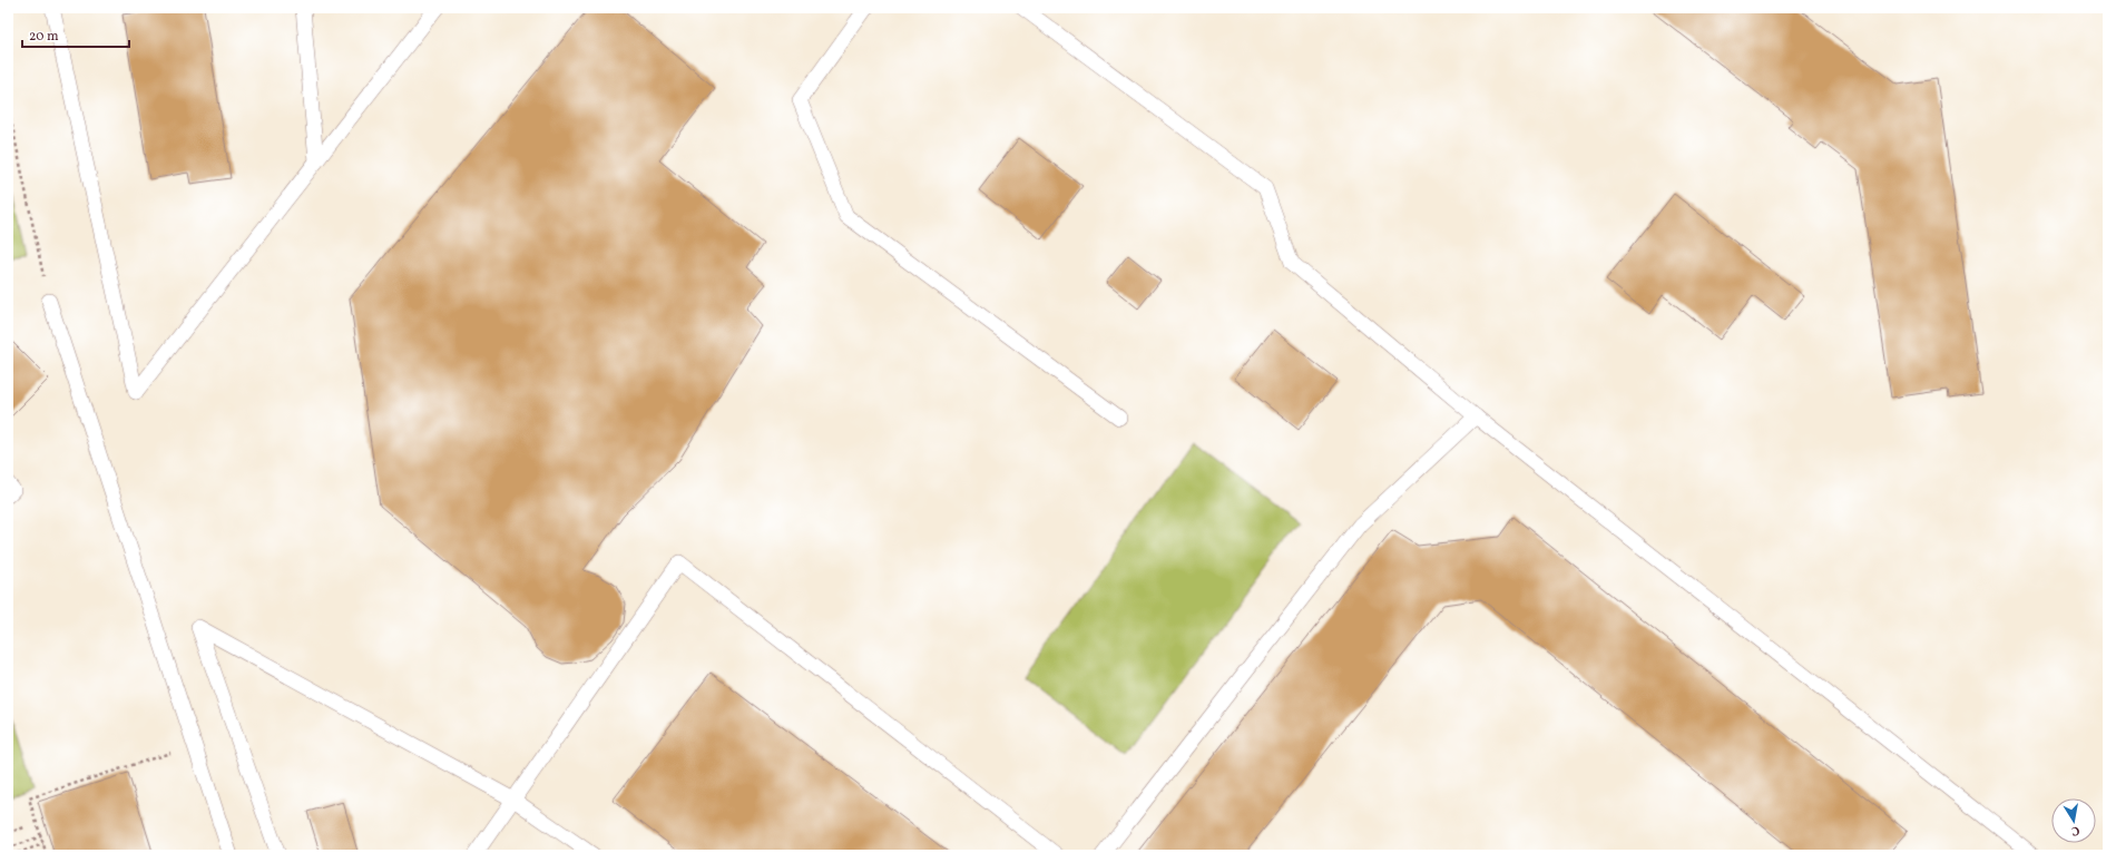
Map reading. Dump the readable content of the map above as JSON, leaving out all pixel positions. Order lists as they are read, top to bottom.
{
  "scale_bar": "20 m",
  "north": "bottom"
}
